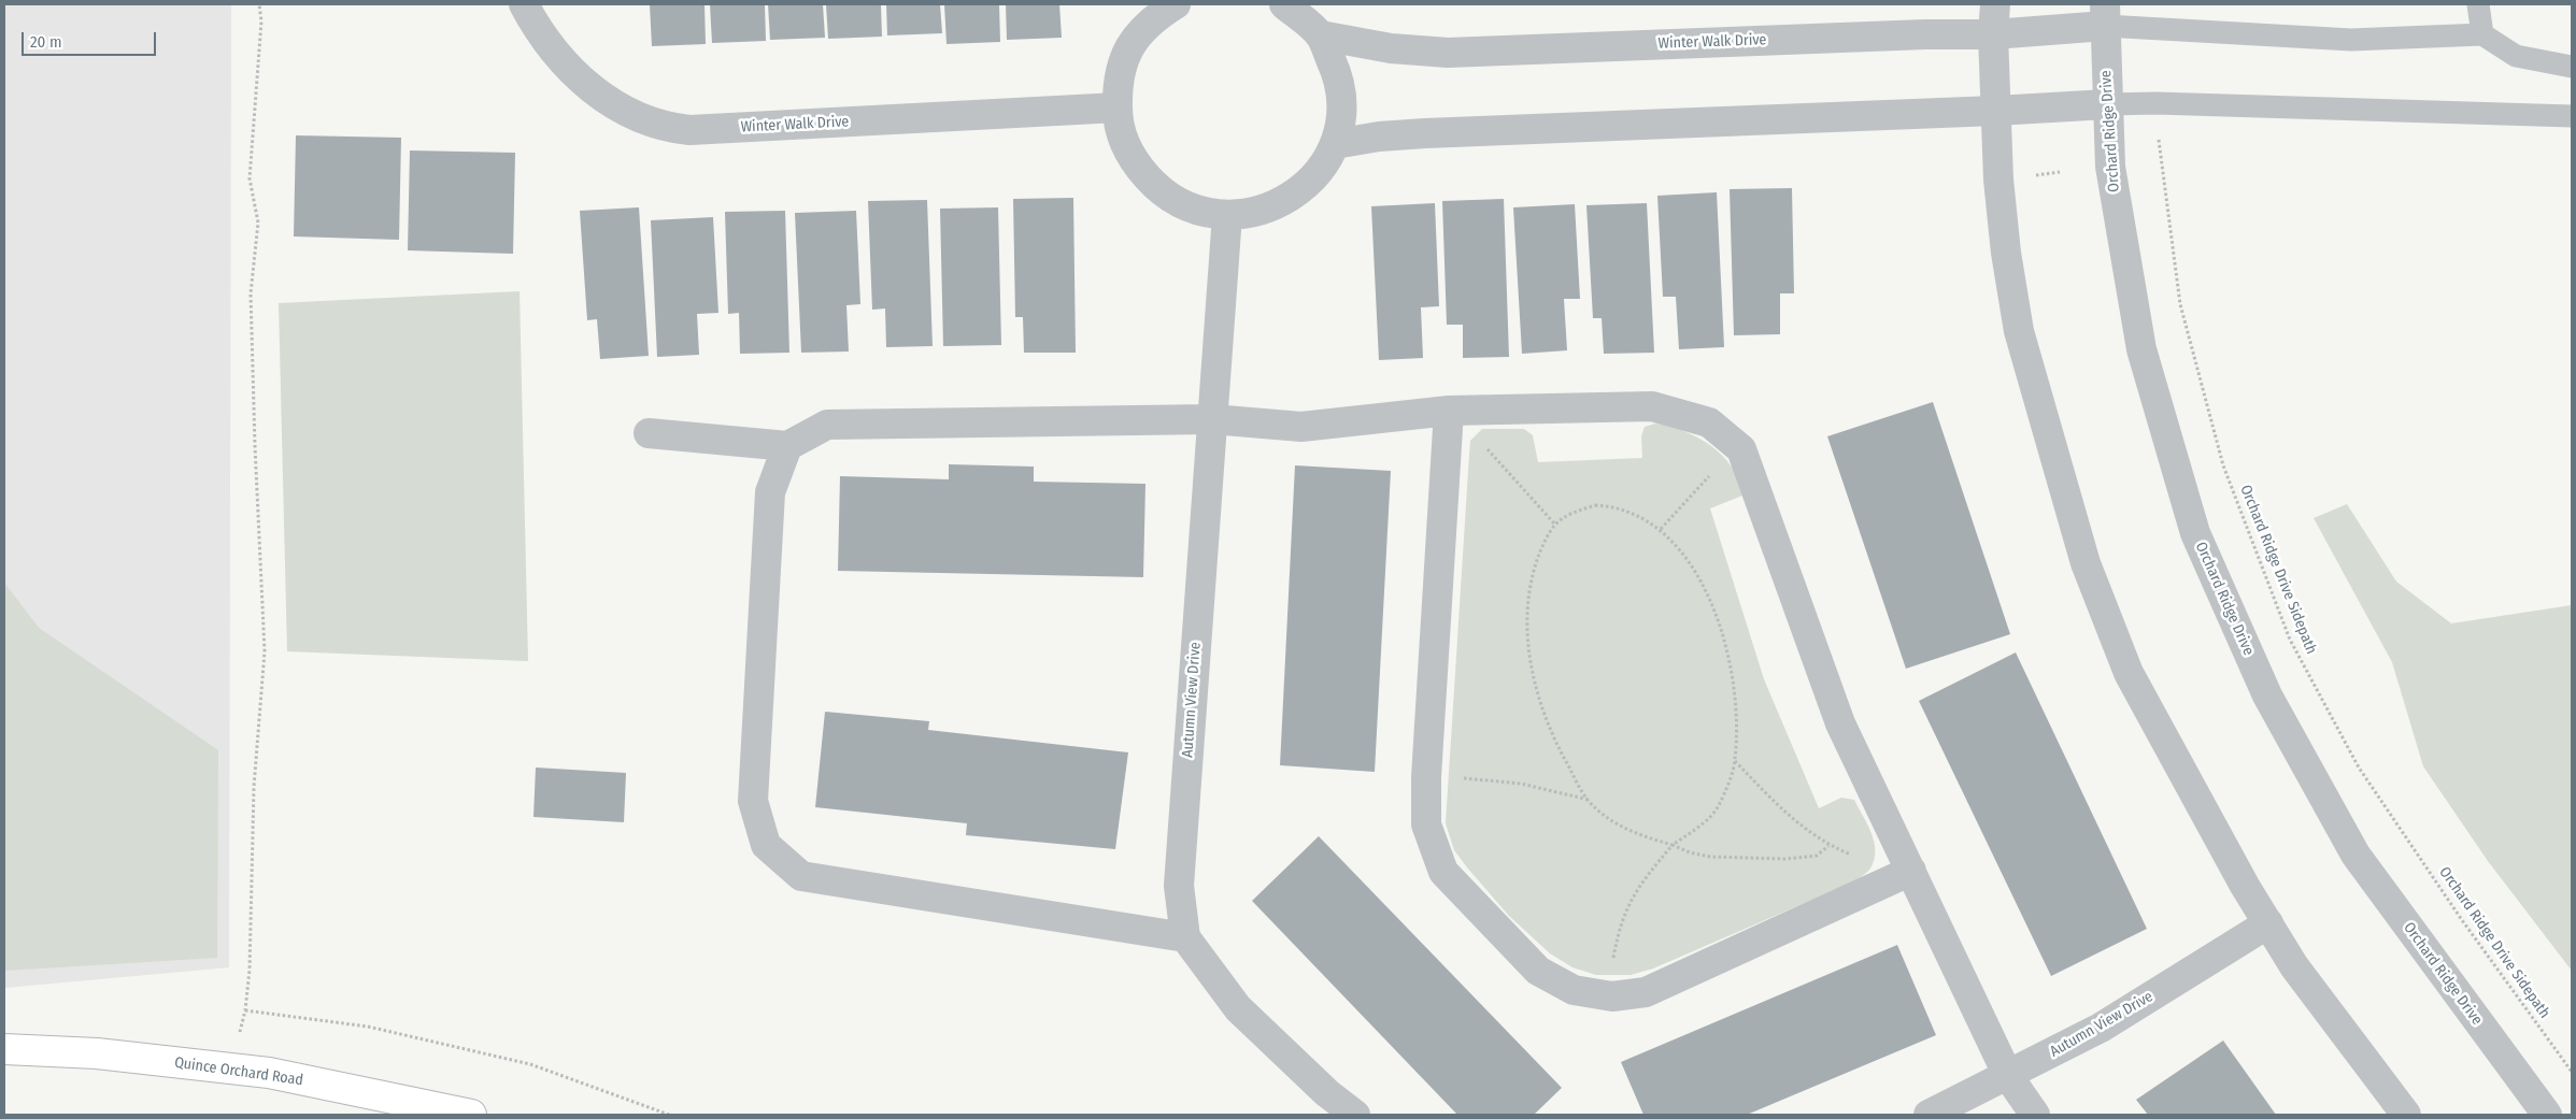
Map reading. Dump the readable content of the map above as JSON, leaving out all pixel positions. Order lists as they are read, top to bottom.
{
  "streets": {
    "main road": ["Quince Orchard Road"],
    "street": ["Winter Walk Drive", "Orchard Ridge Drive", "Autumn View Drive"],
    "path": ["Orchard Ridge Drive Sidepath"]
  },
  "crossings": [
    ["Winter Walk Drive", "Orchard Ridge Drive"]
  ],
  "scale_bar": "20 m"
}
